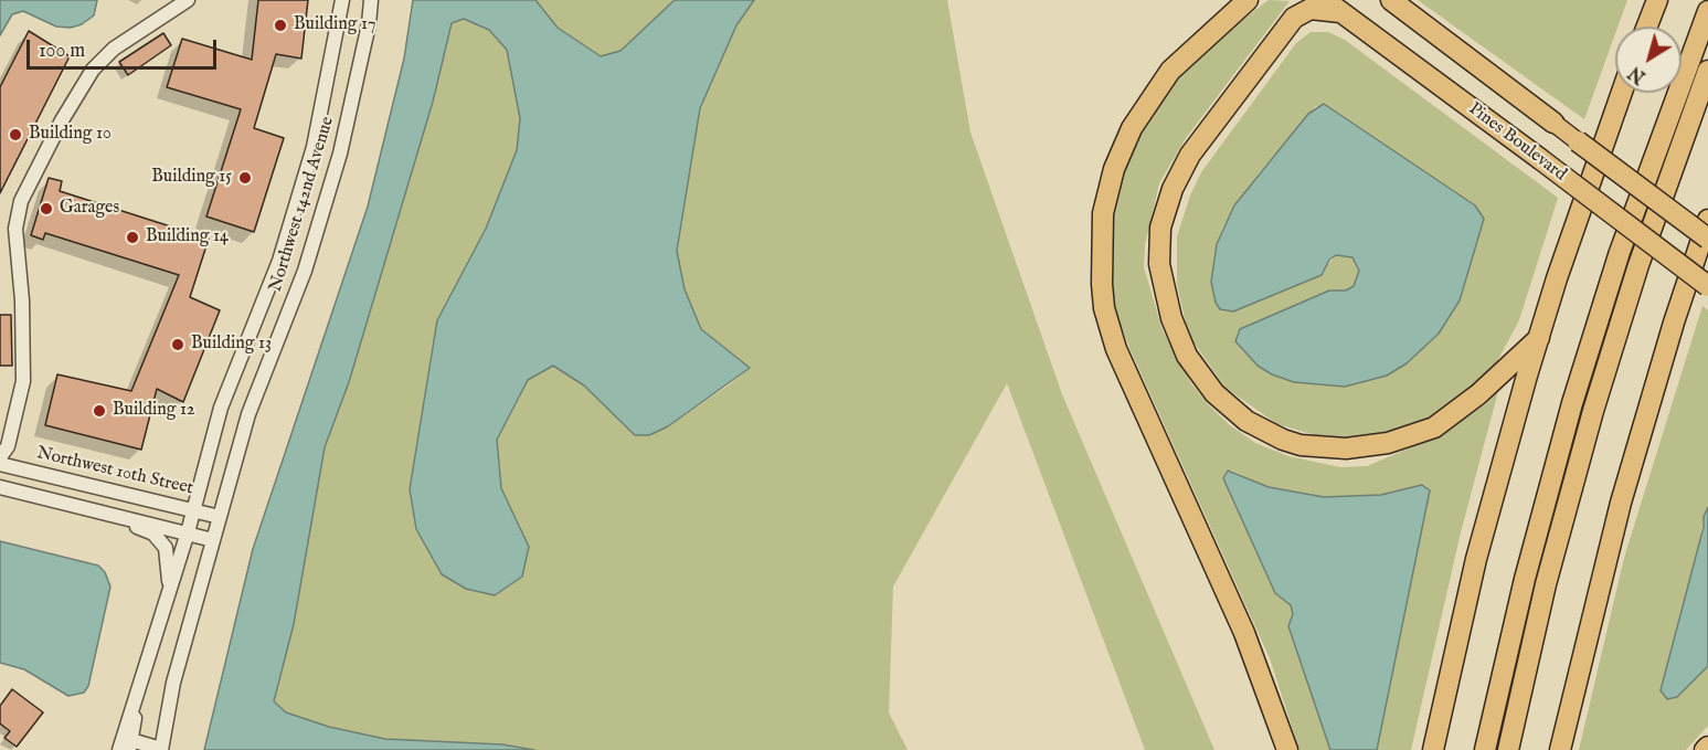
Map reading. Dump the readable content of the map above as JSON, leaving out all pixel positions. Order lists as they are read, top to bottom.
{
  "streets": {
    "highway": ["Pines Boulevard"],
    "street": ["Northwest 142nd Avenue", "Northwest 10th Street"]
  },
  "crossings": [
    ["Northwest 142nd Avenue", "Northwest 10th Street"]
  ],
  "places": [
    "Building 17",
    "Building 10",
    "Building 15",
    "Garages",
    "Building 14",
    "Building 13",
    "Building 12"
  ],
  "scale_bar": "100 m",
  "north": "bottom left"
}
